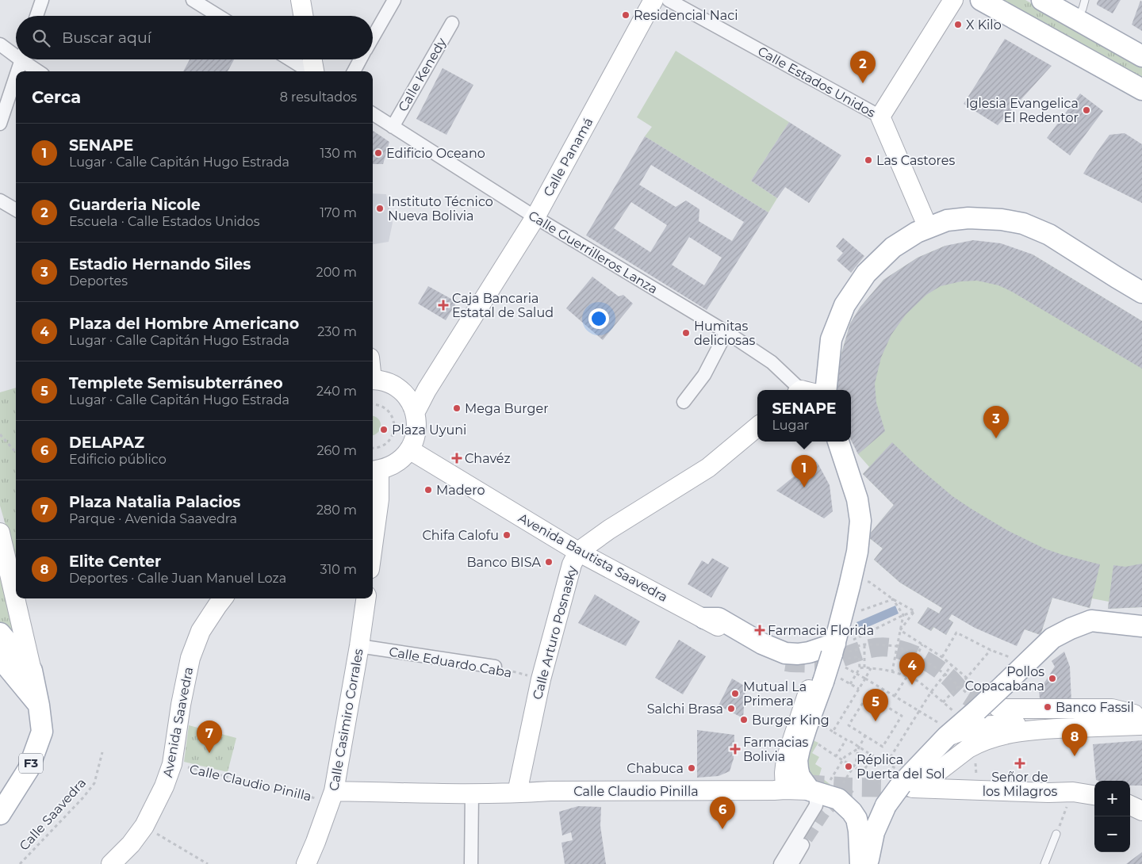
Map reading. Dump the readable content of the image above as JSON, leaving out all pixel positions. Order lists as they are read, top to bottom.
{
  "streets": {
    "main road": [
      "Calle Estados Unidos",
      "Calle Panamá",
      "Avenida Bautista Saavedra",
      "Calle Arturo Posnasky",
      "Calle Casimiro Corrales",
      "Avenida Saavedra",
      "F3",
      "Calle Claudio Pinilla"
    ],
    "street": ["Calle Kenedy", "Calle Guerrilleros Lanza", "Calle Eduardo Caba"],
    "path": ["Calle Saavedra"]
  },
  "crossings": [
    ["Calle Kenedy", "Calle Guerrilleros Lanza"],
    ["Calle Panamá", "Calle Guerrilleros Lanza"],
    ["Avenida Bautista Saavedra", "Calle Arturo Posnasky"],
    ["Calle Arturo Posnasky", "Calle Eduardo Caba"],
    ["Calle Arturo Posnasky", "Calle Claudio Pinilla"],
    ["Calle Eduardo Caba", "Calle Casimiro Corrales"],
    ["Calle Casimiro Corrales", "Calle Claudio Pinilla"],
    ["Avenida Saavedra", "Calle Claudio Pinilla"]
  ],
  "places": {
    "other": [
      "Residencial Naci",
      "X Kilo",
      "Iglesia Evangelica El Redentor",
      "Edificio Oceano",
      "Las Castores",
      "Instituto Técnico Nueva Bolivia",
      "Humitas deliciosas",
      "Mega Burger",
      "Plaza Uyuni",
      "Madero",
      "Chifa Calofu",
      "Banco BISA",
      "Pollos Copacabana",
      "Mutual La Primera",
      "Banco Fassil",
      "Salchi Brasa",
      "Burger King",
      "Réplica Puerta del Sol",
      "Chabuca"
    ],
    "health": [
      "Caja Bancaria Estatal de Salud",
      "Chavéz",
      "Farmacia Florida",
      "Farmacias Bolivia",
      "Señor de los Milagros"
    ]
  },
  "page": {
    "search": "Buscar aquí",
    "pins": [
      "2",
      "3",
      "1",
      "4",
      "5",
      "7",
      "8",
      "6"
    ],
    "heading": ["Cerca", "8 resultados"],
    "list": [
      {
        "mark": "1",
        "name": "SENAPE",
        "note": "Lugar · Calle Capitán Hugo Estrada",
        "value": "130 m"
      },
      {
        "mark": "2",
        "name": "Guarderia Nicole",
        "note": "Escuela · Calle Estados Unidos",
        "value": "170 m"
      },
      {
        "mark": "3",
        "name": "Estadio Hernando Siles",
        "note": "Deportes",
        "value": "200 m"
      },
      {
        "mark": "4",
        "name": "Plaza del Hombre Americano",
        "note": "Lugar · Calle Capitán Hugo Estrada",
        "value": "230 m"
      },
      {
        "mark": "5",
        "name": "Templete Semisubterráneo",
        "note": "Lugar · Calle Capitán Hugo Estrada",
        "value": "240 m"
      },
      {
        "mark": "6",
        "name": "DELAPAZ",
        "note": "Edificio público",
        "value": "260 m"
      },
      {
        "mark": "7",
        "name": "Plaza Natalia Palacios",
        "note": "Parque · Avenida Saavedra",
        "value": "280 m"
      },
      {
        "mark": "8",
        "name": "Elite Center",
        "note": "Deportes · Calle Juan Manuel Loza",
        "value": "310 m"
      }
    ],
    "popup": ["SENAPE", "Lugar"],
    "map_buttons": ["+", "−"]
  }
}
